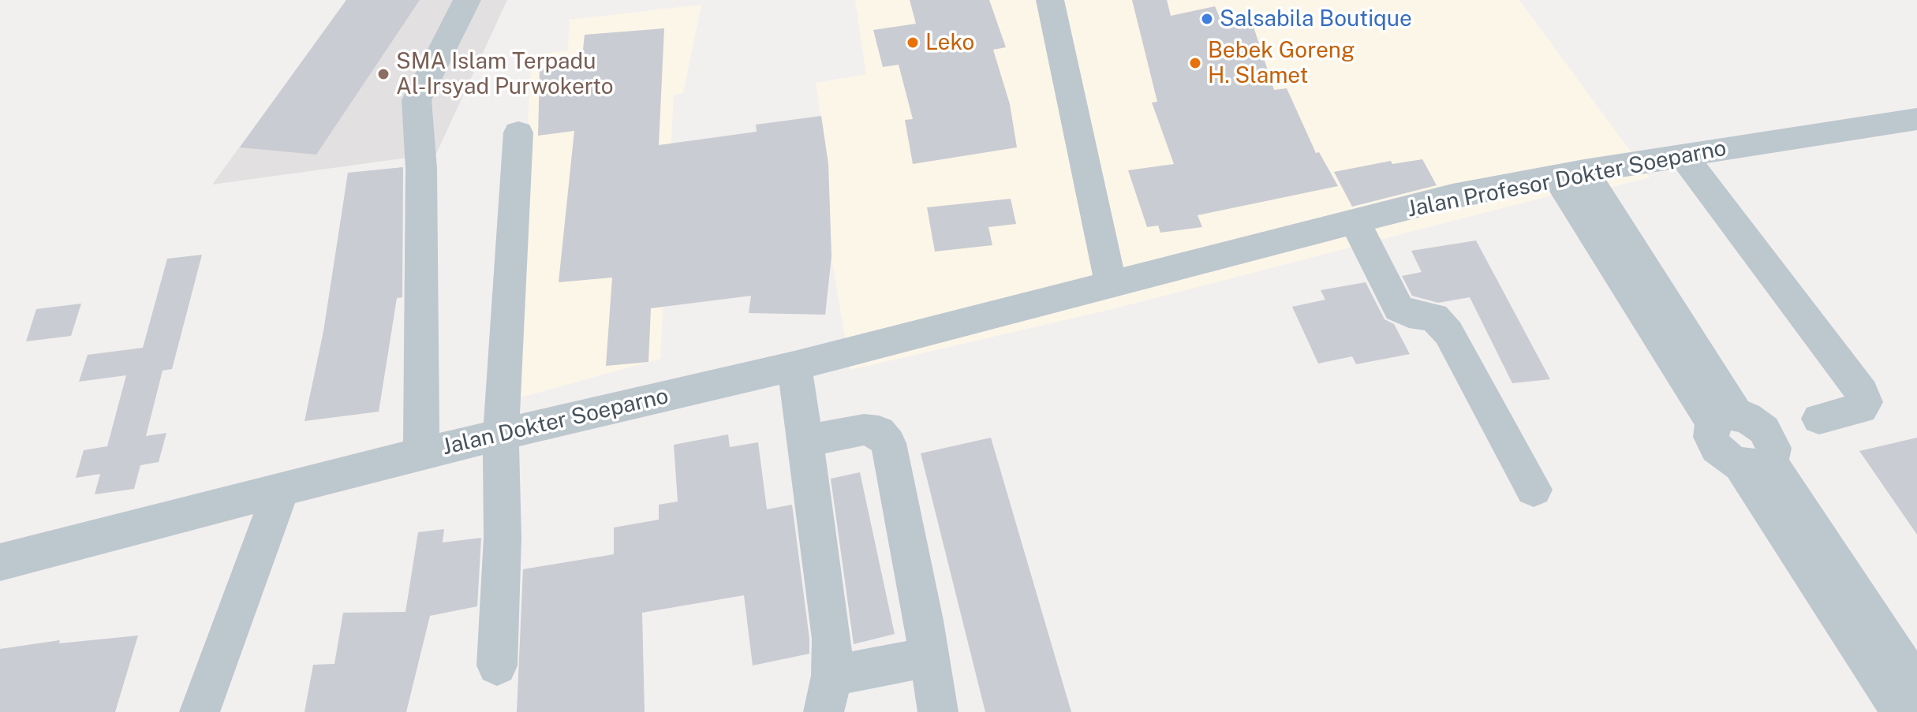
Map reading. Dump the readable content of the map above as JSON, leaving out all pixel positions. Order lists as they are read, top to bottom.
{
  "streets": {
    "street": ["Jalan Profesor Dokter Soeparno", "Jalan Dokter Soeparno"]
  },
  "crossings": [
    ["Jalan Profesor Dokter Soeparno", "Jalan Dokter Soeparno"]
  ],
  "places": [
    "Salsabila Boutique",
    "Leko",
    "Bebek Goreng H. Slamet",
    "SMA Islam Terpadu Al-Irsyad Purwokerto"
  ]
}
